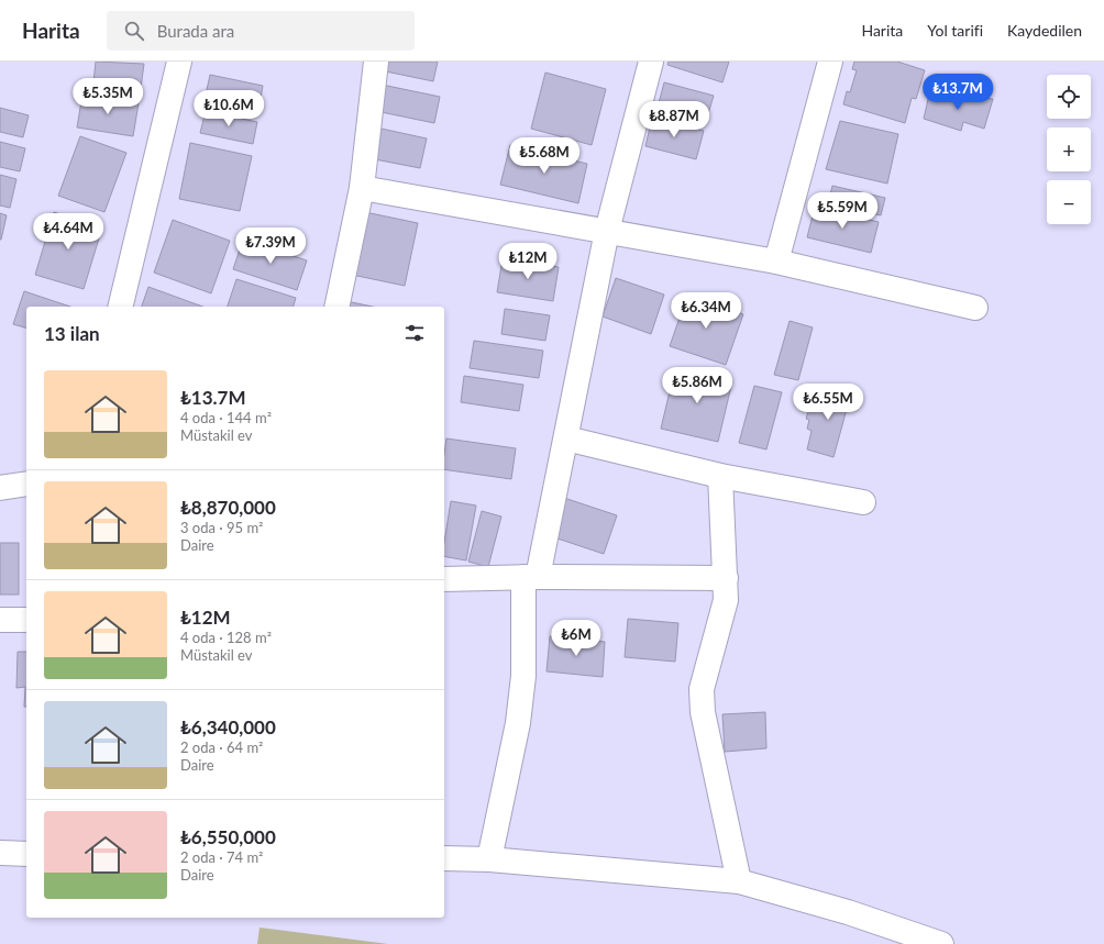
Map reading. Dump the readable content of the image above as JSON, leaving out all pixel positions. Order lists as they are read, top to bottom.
{
  "page": {
    "header": "Harita",
    "search": "Burada ara",
    "nav": ["Harita", "Yol tarifi", "Kaydedilen"],
    "price": [
      "₺13.7M",
      "₺5.35M",
      "₺10.6M",
      "₺8.87M",
      "₺5.68M",
      "₺5.59M",
      "₺4.64M",
      "₺7.39M",
      "₺12M",
      "₺6.34M",
      "₺5.86M",
      "₺6.55M",
      "₺6M"
    ],
    "map_buttons": ["+", "−"],
    "heading": "13 ilan",
    "list": [
      {
        "name": "₺13.7M",
        "note": "4 oda · 144 m² · Müstakil ev"
      },
      {
        "name": "₺8,870,000",
        "note": "3 oda · 95 m² · Daire"
      },
      {
        "name": "₺12M",
        "note": "4 oda · 128 m² · Müstakil ev"
      },
      {
        "name": "₺6,340,000",
        "note": "2 oda · 64 m² · Daire"
      },
      {
        "name": "₺6,550,000",
        "note": "2 oda · 74 m² · Daire"
      }
    ]
  }
}
